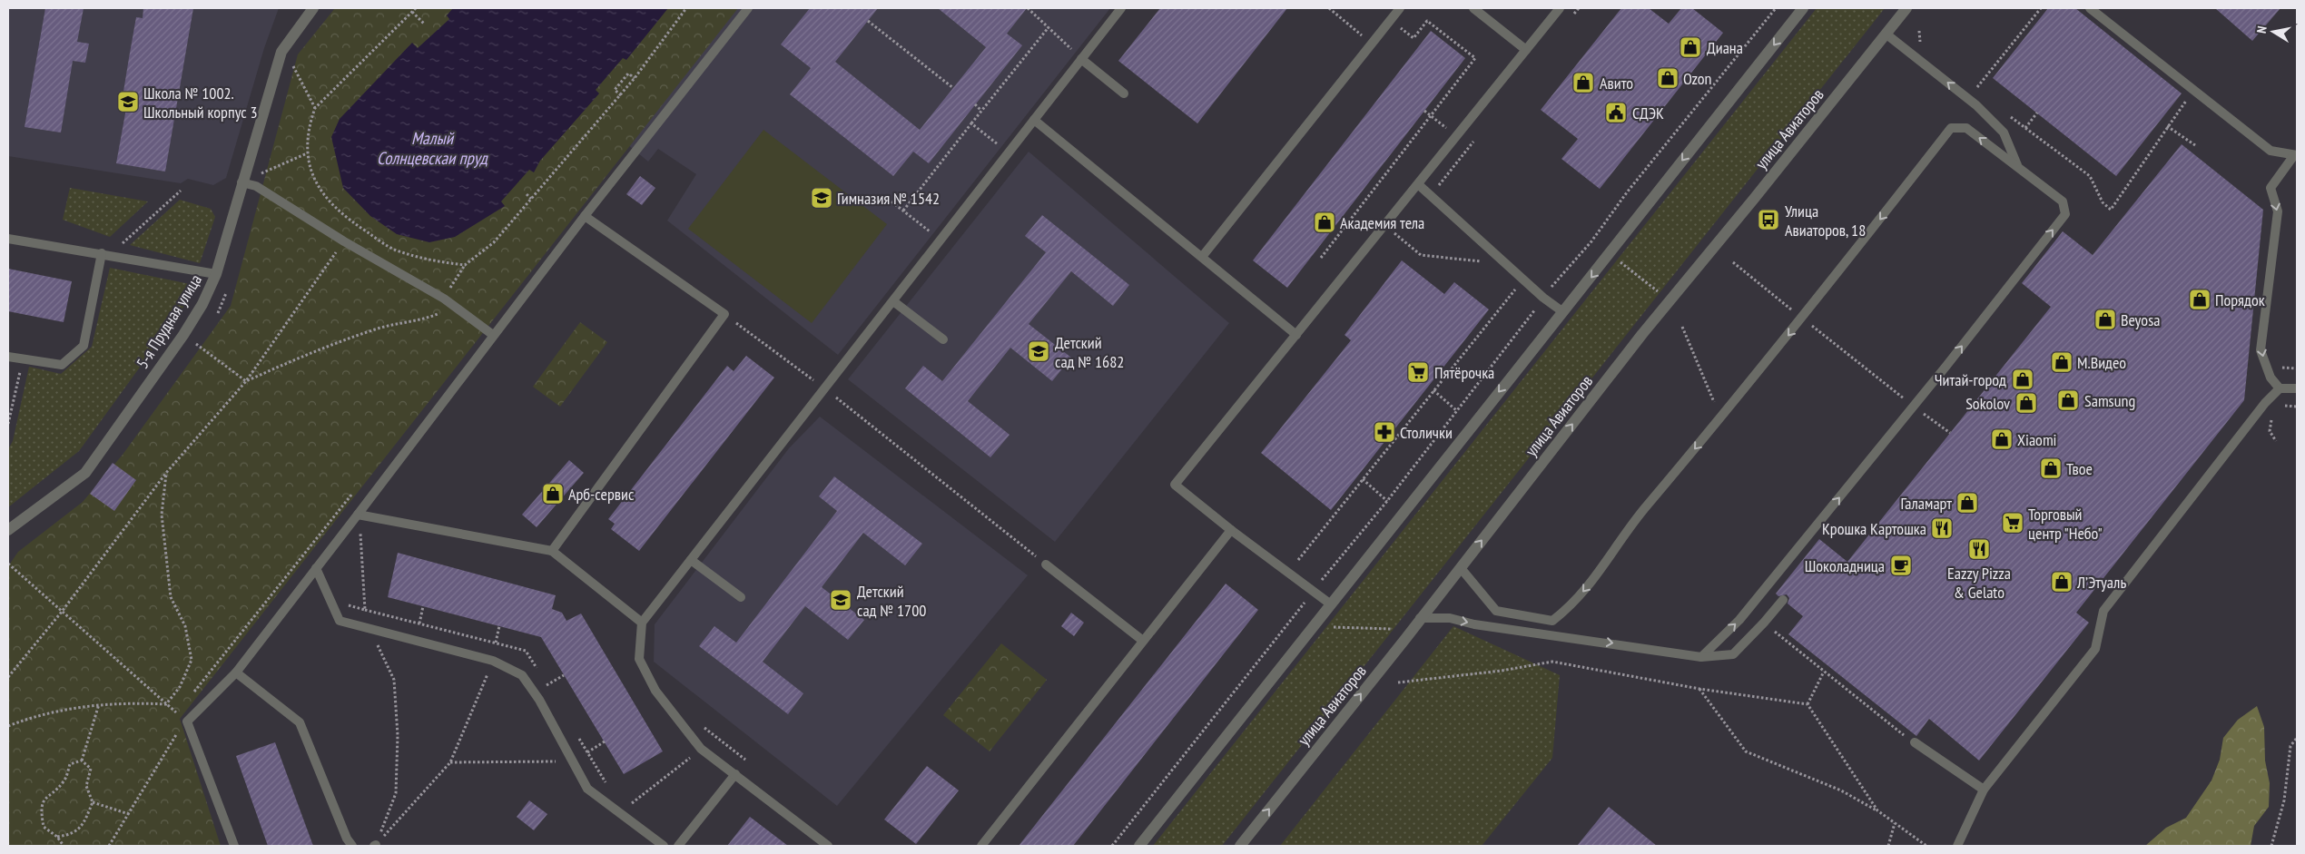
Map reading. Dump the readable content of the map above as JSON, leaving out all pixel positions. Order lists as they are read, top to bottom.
{
  "streets": {
    "street": ["улица Авиаторов", "5-я Прудная улица"]
  },
  "water": ["Малый Солнцевскаи пруд"],
  "places": {
    "shop": [
      "Диана",
      "Ozon",
      "Авито",
      "Академия тела",
      "Порядок",
      "Beyosa",
      "М.Видео",
      "Читай-город",
      "Samsung",
      "Sokolov",
      "Xiaomi",
      "Твое",
      "Арб-сервис",
      "Галамарт",
      "Л’Этуаль"
    ],
    "school or university": [
      "Школа № 1002. Школьный корпус 3",
      "Гимназия № 1542",
      "Детский сад № 1682",
      "Детский сад № 1700"
    ],
    "public building": ["СДЭК"],
    "bus stop": ["Улица Авиаторов, 18"],
    "supermarket": ["Пятёрочка", "Торговый центр \"Небо\""],
    "pharmacy": ["Столички"],
    "restaurant": ["Крошка Картошка", "Eazzy Pizza & Gelato"],
    "cafe": ["Шоколадница"]
  },
  "north": "left"
}
